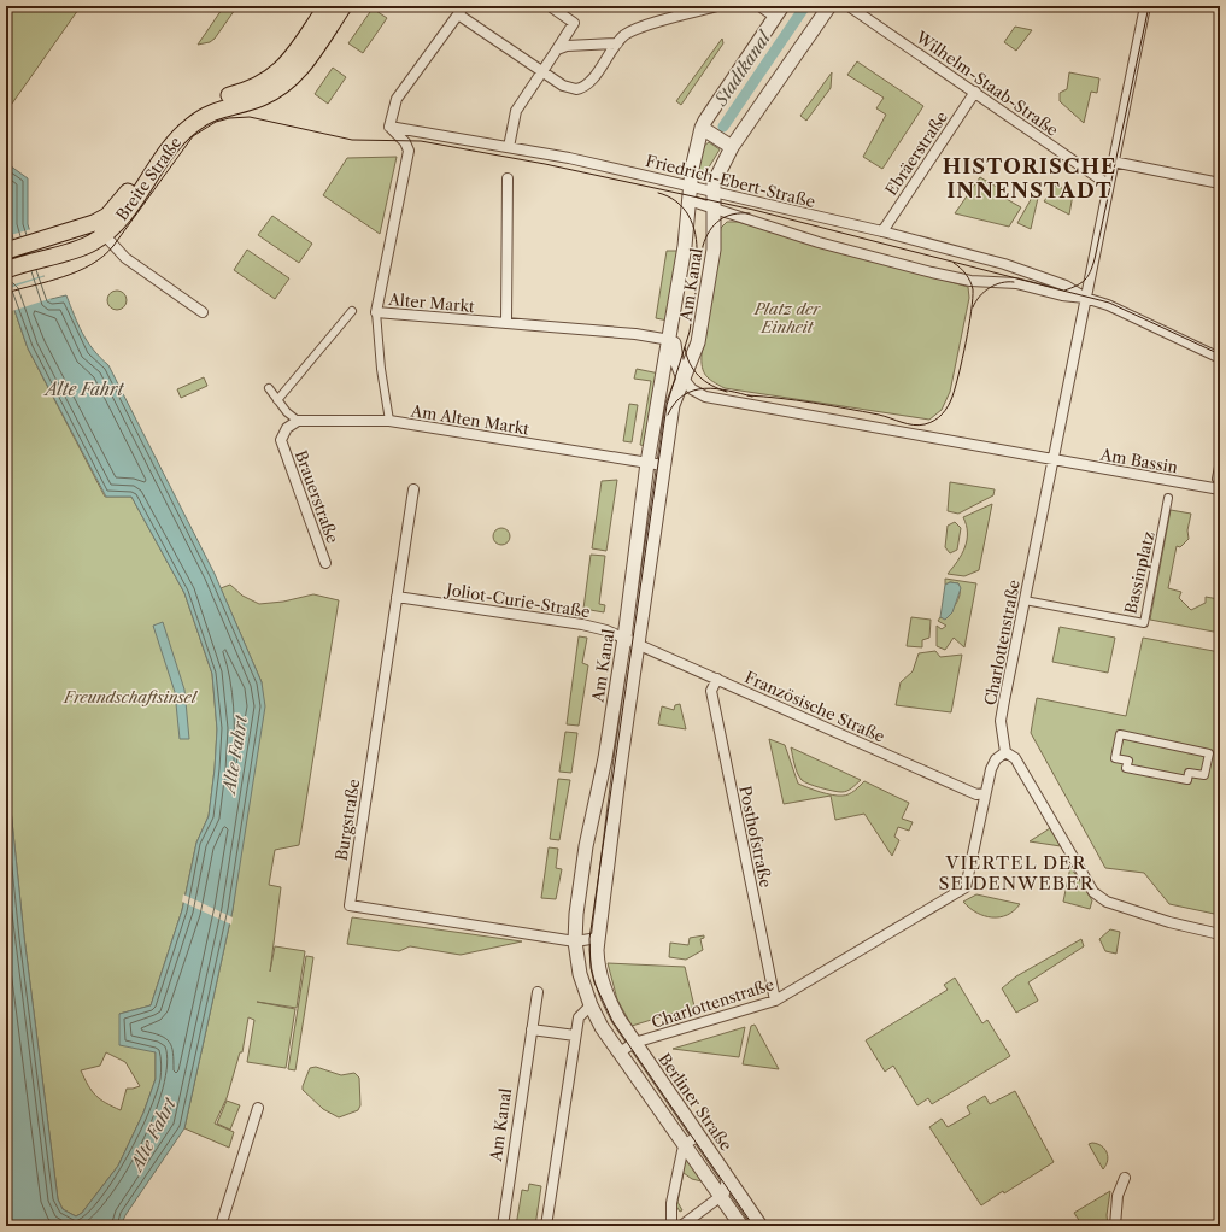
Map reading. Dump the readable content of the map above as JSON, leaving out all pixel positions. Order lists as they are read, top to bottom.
{
  "streets": {
    "main road": ["Breite Straße"],
    "street": [
      "Wilhelm-Staab-Straße",
      "Ebräerstraße",
      "Friedrich-Ebert-Straße",
      "Am Kanal",
      "Alter Markt",
      "Am Alten Markt",
      "Am Bassin",
      "Brauerstraße",
      "Bassinplatz",
      "Joliot-Curie-Straße",
      "Charlottenstraße",
      "Französische Straße",
      "Burgstraße",
      "Posthofstraße",
      "Berliner Straße"
    ]
  },
  "crossings": [
    ["Wilhelm-Staab-Straße", "Ebräerstraße"],
    ["Wilhelm-Staab-Straße", "Charlottenstraße"],
    ["Ebräerstraße", "Friedrich-Ebert-Straße"],
    ["Friedrich-Ebert-Straße", "Am Kanal"],
    ["Friedrich-Ebert-Straße", "Charlottenstraße"],
    ["Am Kanal", "Alter Markt"],
    ["Am Kanal", "Am Alten Markt"],
    ["Am Kanal", "Joliot-Curie-Straße"],
    ["Am Kanal", "Französische Straße"],
    ["Am Kanal", "Burgstraße"],
    ["Am Kanal", "Berliner Straße"],
    ["Alter Markt", "Am Alten Markt"],
    ["Am Alten Markt", "Brauerstraße"],
    ["Am Bassin", "Charlottenstraße"],
    ["Bassinplatz", "Charlottenstraße"],
    ["Joliot-Curie-Straße", "Französische Straße"],
    ["Joliot-Curie-Straße", "Burgstraße"],
    ["Charlottenstraße", "Französische Straße"],
    ["Charlottenstraße", "Posthofstraße"],
    ["Charlottenstraße", "Berliner Straße"],
    ["Französische Straße", "Posthofstraße"]
  ],
  "districts": ["HISTORISCHE INNENSTADT", "VIERTEL DER SEIDENWEBER"],
  "water": ["Stadtkanal", "Alte Fahrt"],
  "parks": ["Platz der Einheit", "Freundschaftsinsel"]
}
